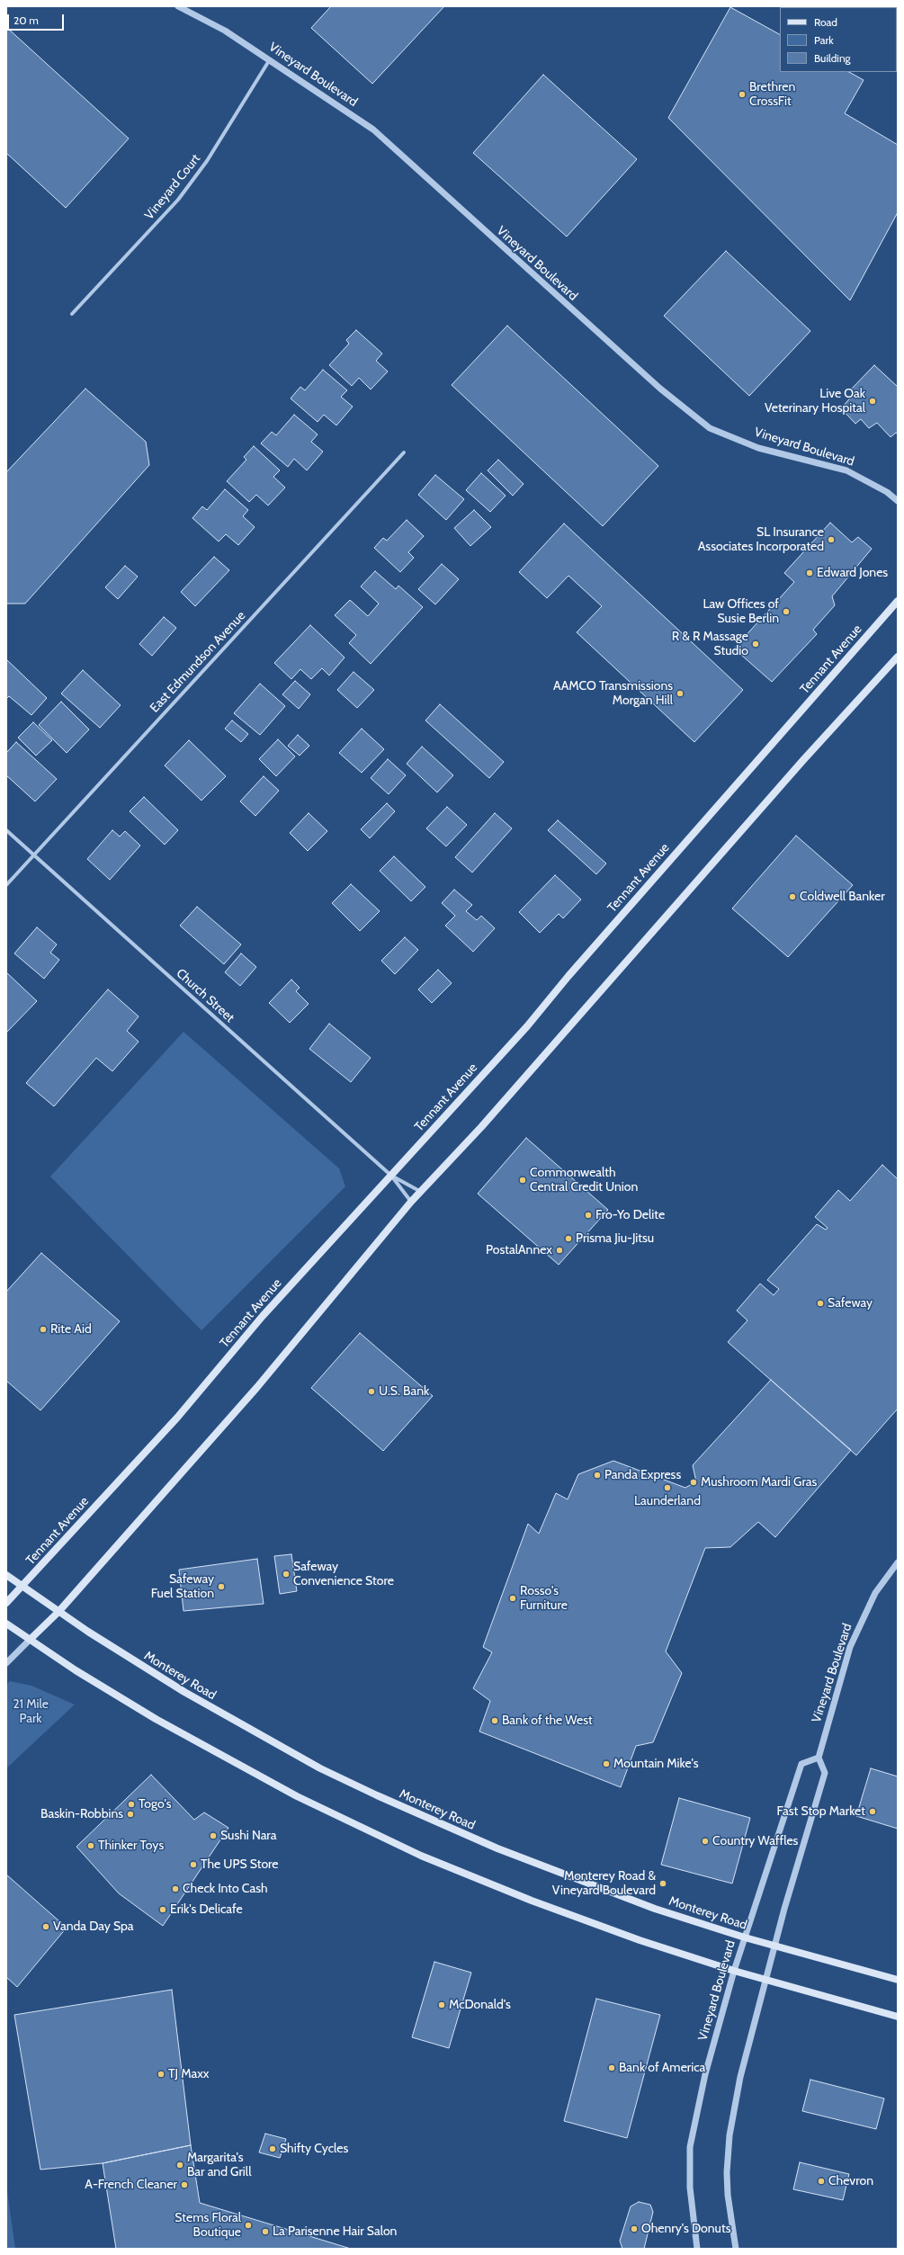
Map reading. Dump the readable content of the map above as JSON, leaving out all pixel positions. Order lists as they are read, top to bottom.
{
  "streets": {
    "main road": ["Tennant Avenue", "Monterey Road"],
    "street": [
      "Vineyard Boulevard",
      "Vineyard Court",
      "East Edmundson Avenue",
      "Church Street"
    ]
  },
  "crossings": [
    ["Vineyard Boulevard", "Vineyard Court"],
    ["Vineyard Boulevard", "Monterey Road"],
    ["Tennant Avenue", "Church Street"],
    ["Tennant Avenue", "Monterey Road"],
    ["East Edmundson Avenue", "Church Street"]
  ],
  "parks": ["21 Mile Park"],
  "places": [
    "Brethren CrossFit",
    "Live Oak Veterinary Hospital",
    "SL Insurance Associates Incorporated",
    "Edward Jones",
    "Law Offices of Susie Berlin",
    "R & R Massage Studio",
    "AAMCO Transmissions Morgan Hill",
    "Coldwell Banker",
    "Commonwealth Central Credit Union",
    "Fro-Yo Delite",
    "Prisma Jiu-Jitsu",
    "PostalAnnex",
    "Safeway",
    "Rite Aid",
    "U.S. Bank",
    "Panda Express",
    "Mushroom Mardi Gras",
    "Launderland",
    "Safeway Convenience Store",
    "Safeway Fuel Station",
    "Rosso's Furniture",
    "Bank of the West",
    "Mountain Mike's",
    "Togo's",
    "Fast Stop Market",
    "Baskin-Robbins",
    "Sushi Nara",
    "Country Waffles",
    "Thinker Toys",
    "The UPS Store",
    "Monterey Road & Vineyard Boulevard",
    "Check Into Cash",
    "Erik's Delicafe",
    "Vanda Day Spa",
    "McDonald's",
    "Bank of America",
    "TJ Maxx",
    "Shifty Cycles",
    "Margarita's Bar and Grill",
    "Chevron",
    "A-French Cleaner",
    "Stems Floral Boutique",
    "Ohenry's Donuts",
    "La Parisenne Hair Salon"
  ],
  "legend": ["Road", "Park", "Building"],
  "scale_bar": "20 m"
}
